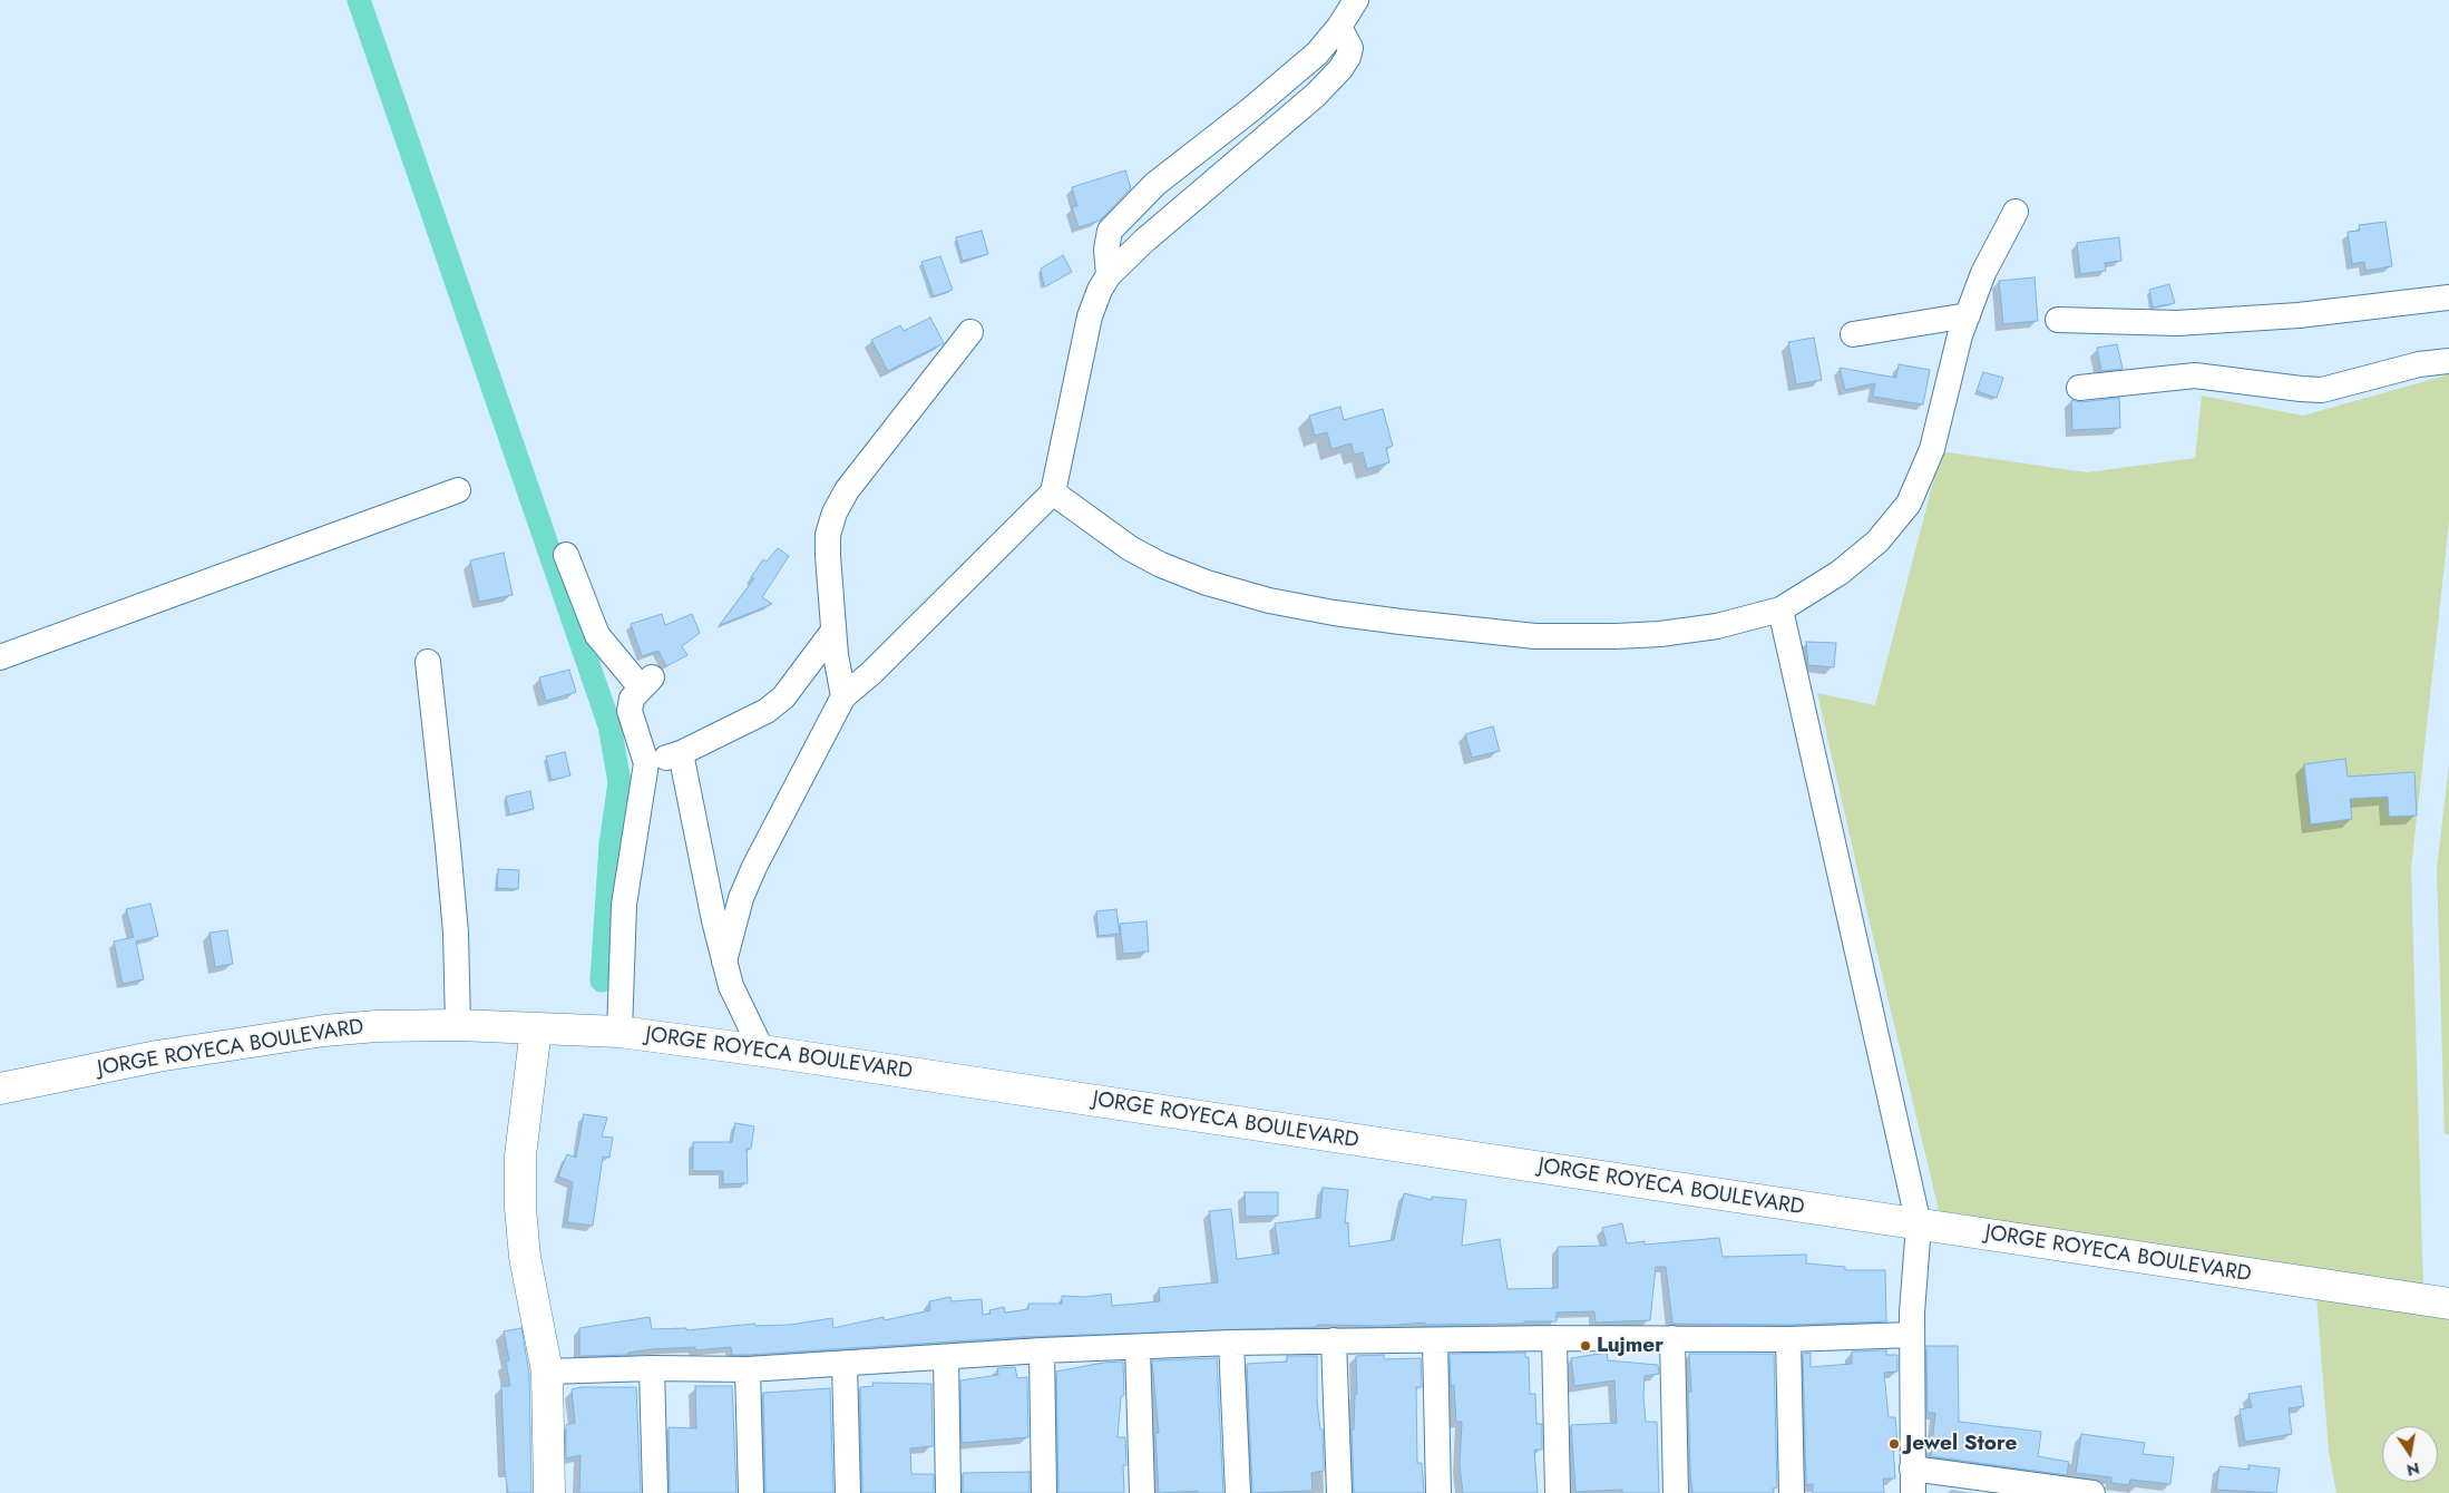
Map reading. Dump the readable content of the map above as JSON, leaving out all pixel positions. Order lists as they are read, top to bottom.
{
  "streets": {
    "street": ["JORGE ROYECA BOULEVARD"]
  },
  "places": ["Lujmer", "Jewel Store"],
  "north": "bottom"
}
